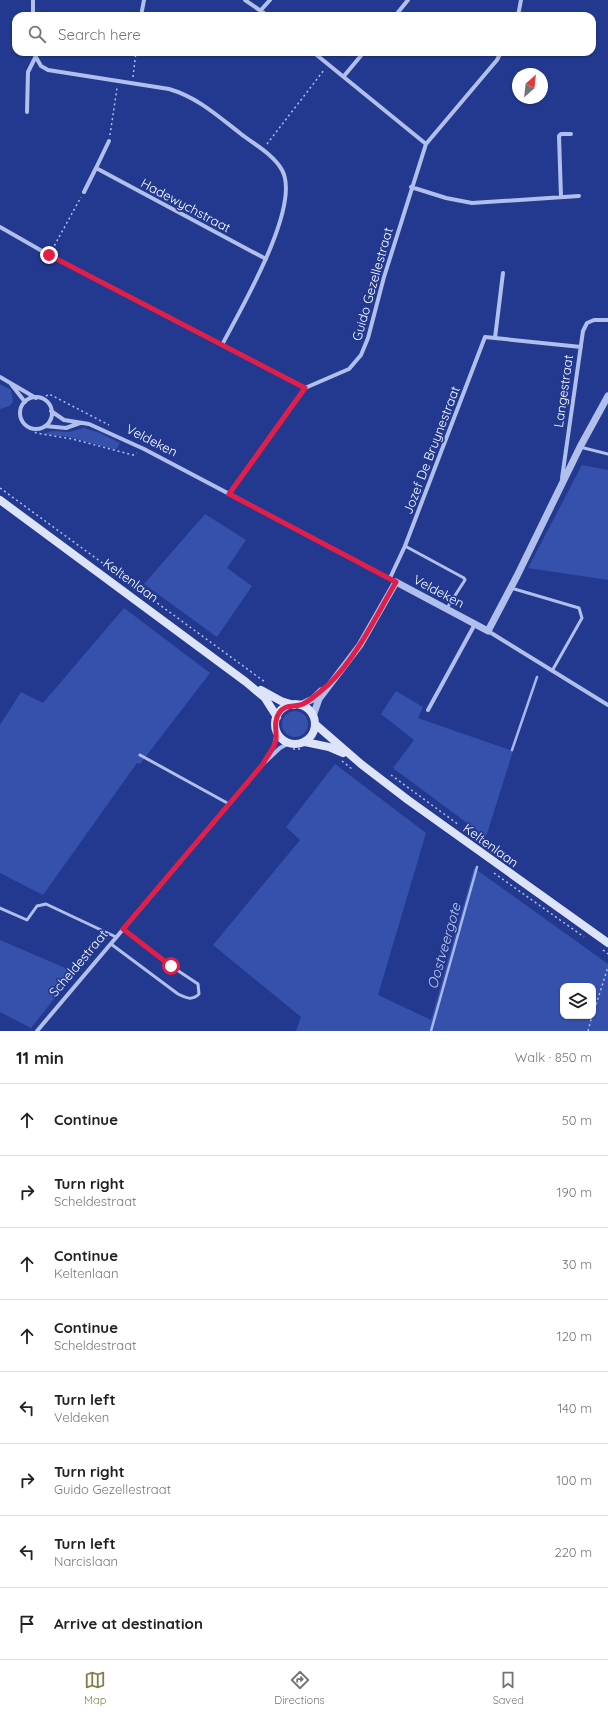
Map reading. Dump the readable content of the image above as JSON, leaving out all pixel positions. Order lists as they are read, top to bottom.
{
  "streets": {
    "main road": ["Keltenlaan"],
    "street": [
      "Hadewychstraat",
      "Guido Gezellestraat",
      "Langestraat",
      "Veldeken",
      "Jozef De Bruynestraat",
      "Scheldestraat"
    ]
  },
  "crossings": [
    ["Langestraat", "Veldeken"],
    ["Veldeken", "Jozef De Bruynestraat"],
    ["Keltenlaan", "Scheldestraat"]
  ],
  "water": ["Oostveergote"],
  "north": "top right",
  "page": {
    "search": "Search here",
    "heading": ["11 min", "Walk · 850 m"],
    "list": [
      ["Continue", "50 m"],
      ["Turn right", "Scheldestraat", "190 m"],
      ["Continue", "Keltenlaan", "30 m"],
      ["Continue", "Scheldestraat", "120 m"],
      ["Turn left", "Veldeken", "140 m"],
      ["Turn right", "Guido Gezellestraat", "100 m"],
      ["Turn left", "Narcislaan", "220 m"],
      "Arrive at destination"
    ],
    "nav": ["Map", "Directions", "Saved"]
  }
}
